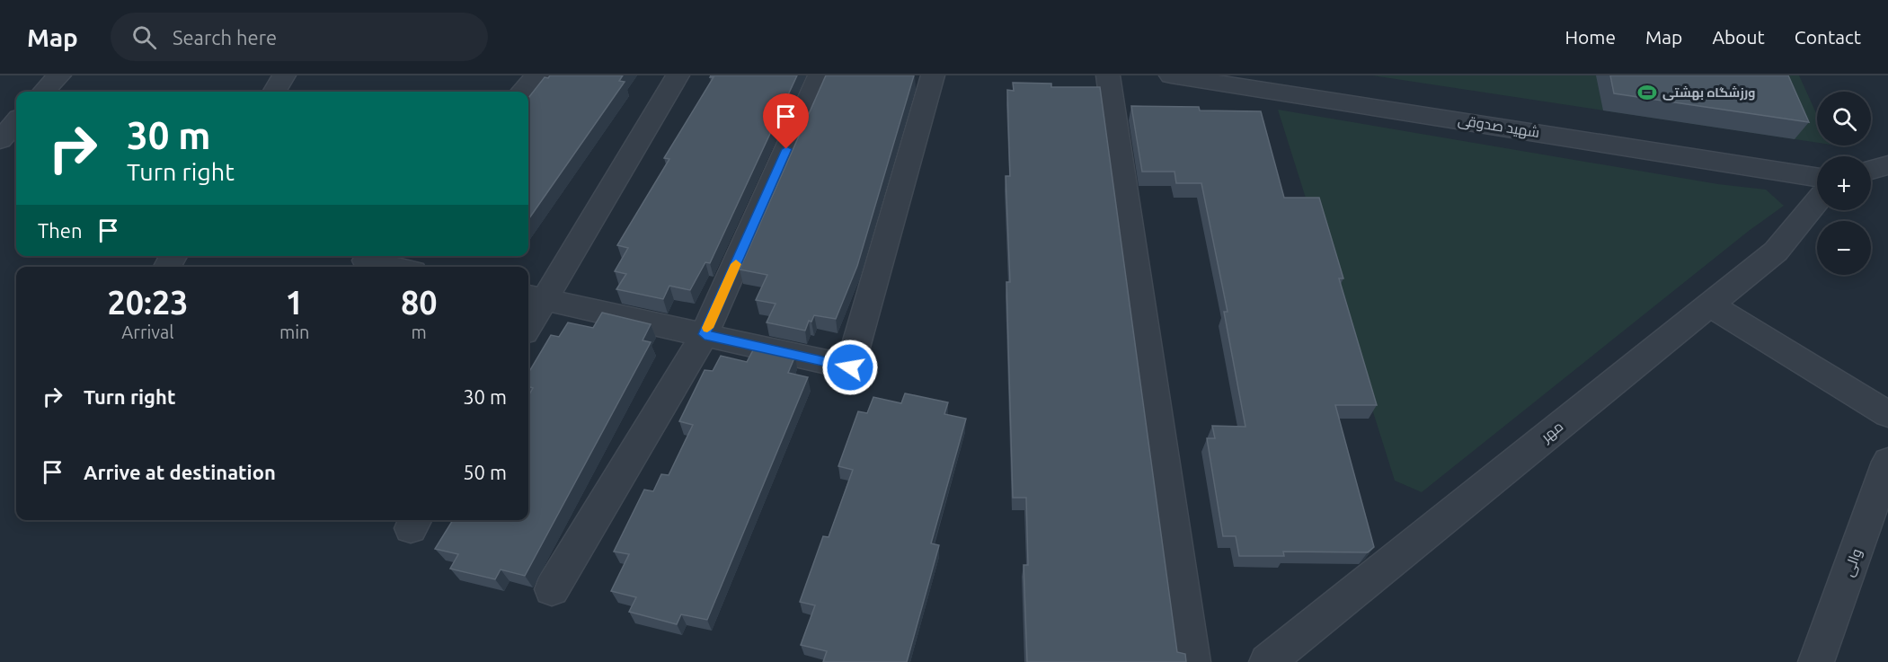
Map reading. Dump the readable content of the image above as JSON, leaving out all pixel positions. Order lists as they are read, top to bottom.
{
  "streets": {
    "street": ["شهید صدوقی", "مهر", "والی"]
  },
  "places": {
    "sports": ["ورزشگاه بهشتی"]
  },
  "page": {
    "header": "Map",
    "search": "Search here",
    "nav": [
      "Home",
      "Map",
      "About",
      "Contact"
    ],
    "map_buttons": ["+", "−"],
    "turn": ["30 m", "Turn right"],
    "then": "Then",
    "eta": [
      "20:23",
      "Arrival",
      "1",
      "min",
      "80",
      "m"
    ],
    "list": [
      {
        "name": "Turn right",
        "value": "30 m"
      },
      {
        "name": "Arrive at destination",
        "value": "50 m"
      }
    ]
  }
}
